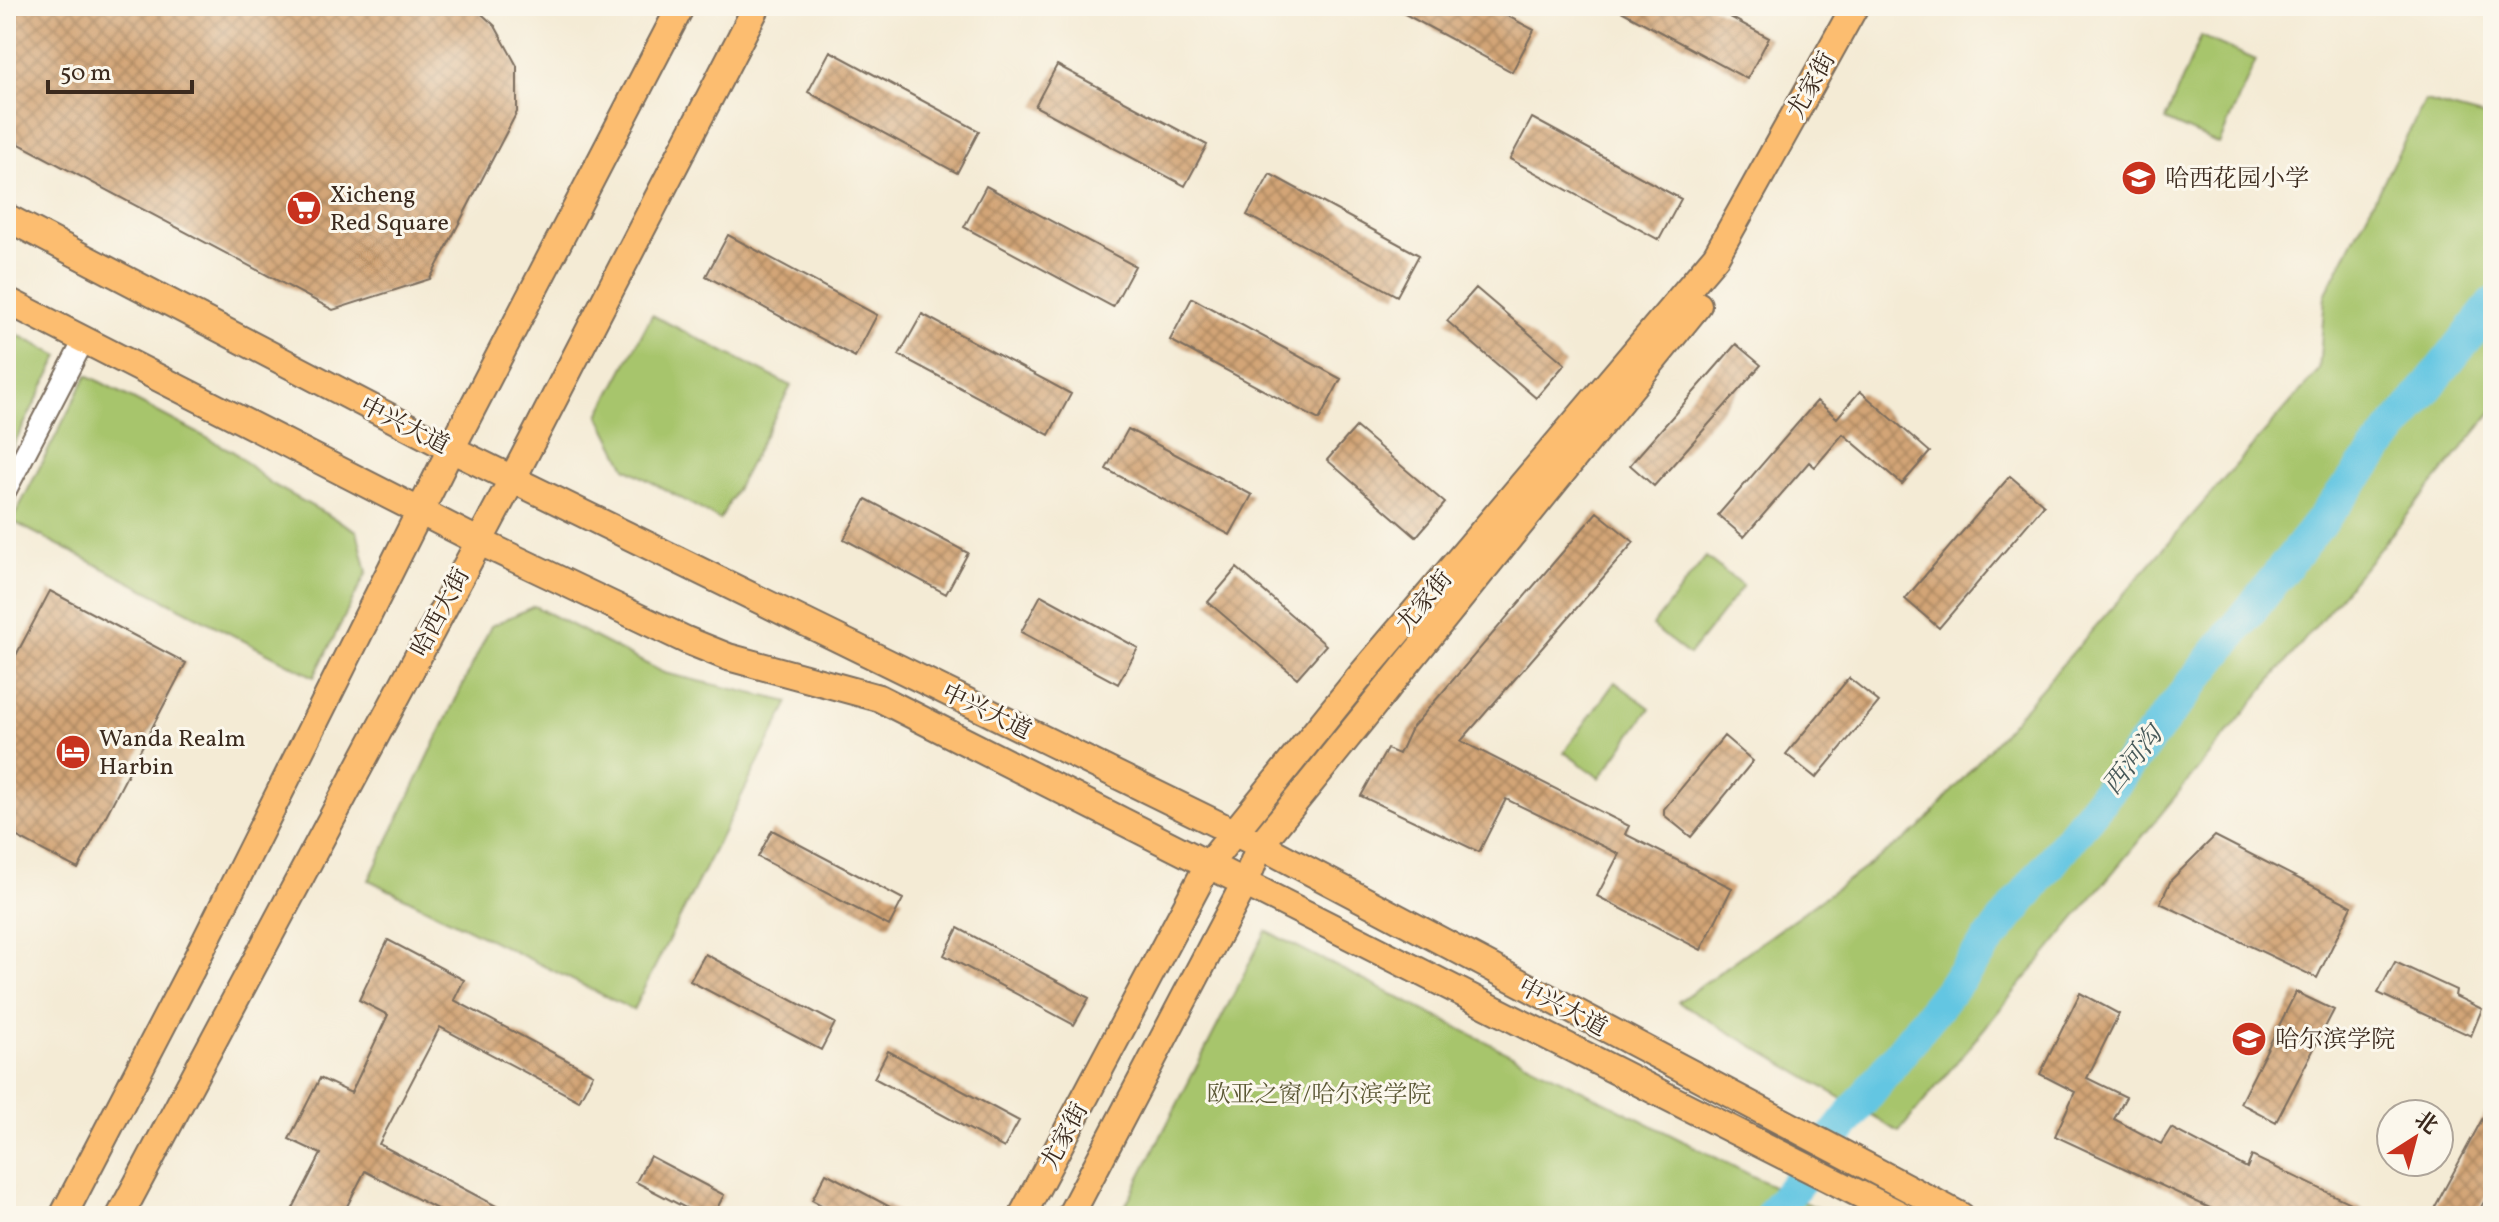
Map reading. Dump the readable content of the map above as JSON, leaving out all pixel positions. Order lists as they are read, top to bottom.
{
  "streets": {
    "main road": ["尤家街", "中兴大道", "哈西大街"]
  },
  "crossings": [
    ["尤家街", "中兴大道"],
    ["中兴大道", "哈西大街"]
  ],
  "water": ["西河沟"],
  "parks": ["欧亚之窗/哈尔滨学院"],
  "places": {
    "school or university": ["哈西花园小学", "哈尔滨学院"],
    "supermarket": ["Xicheng Red Square"],
    "hotel": ["Wanda Realm Harbin"]
  },
  "scale_bar": "50 m",
  "north": "top right"
}
